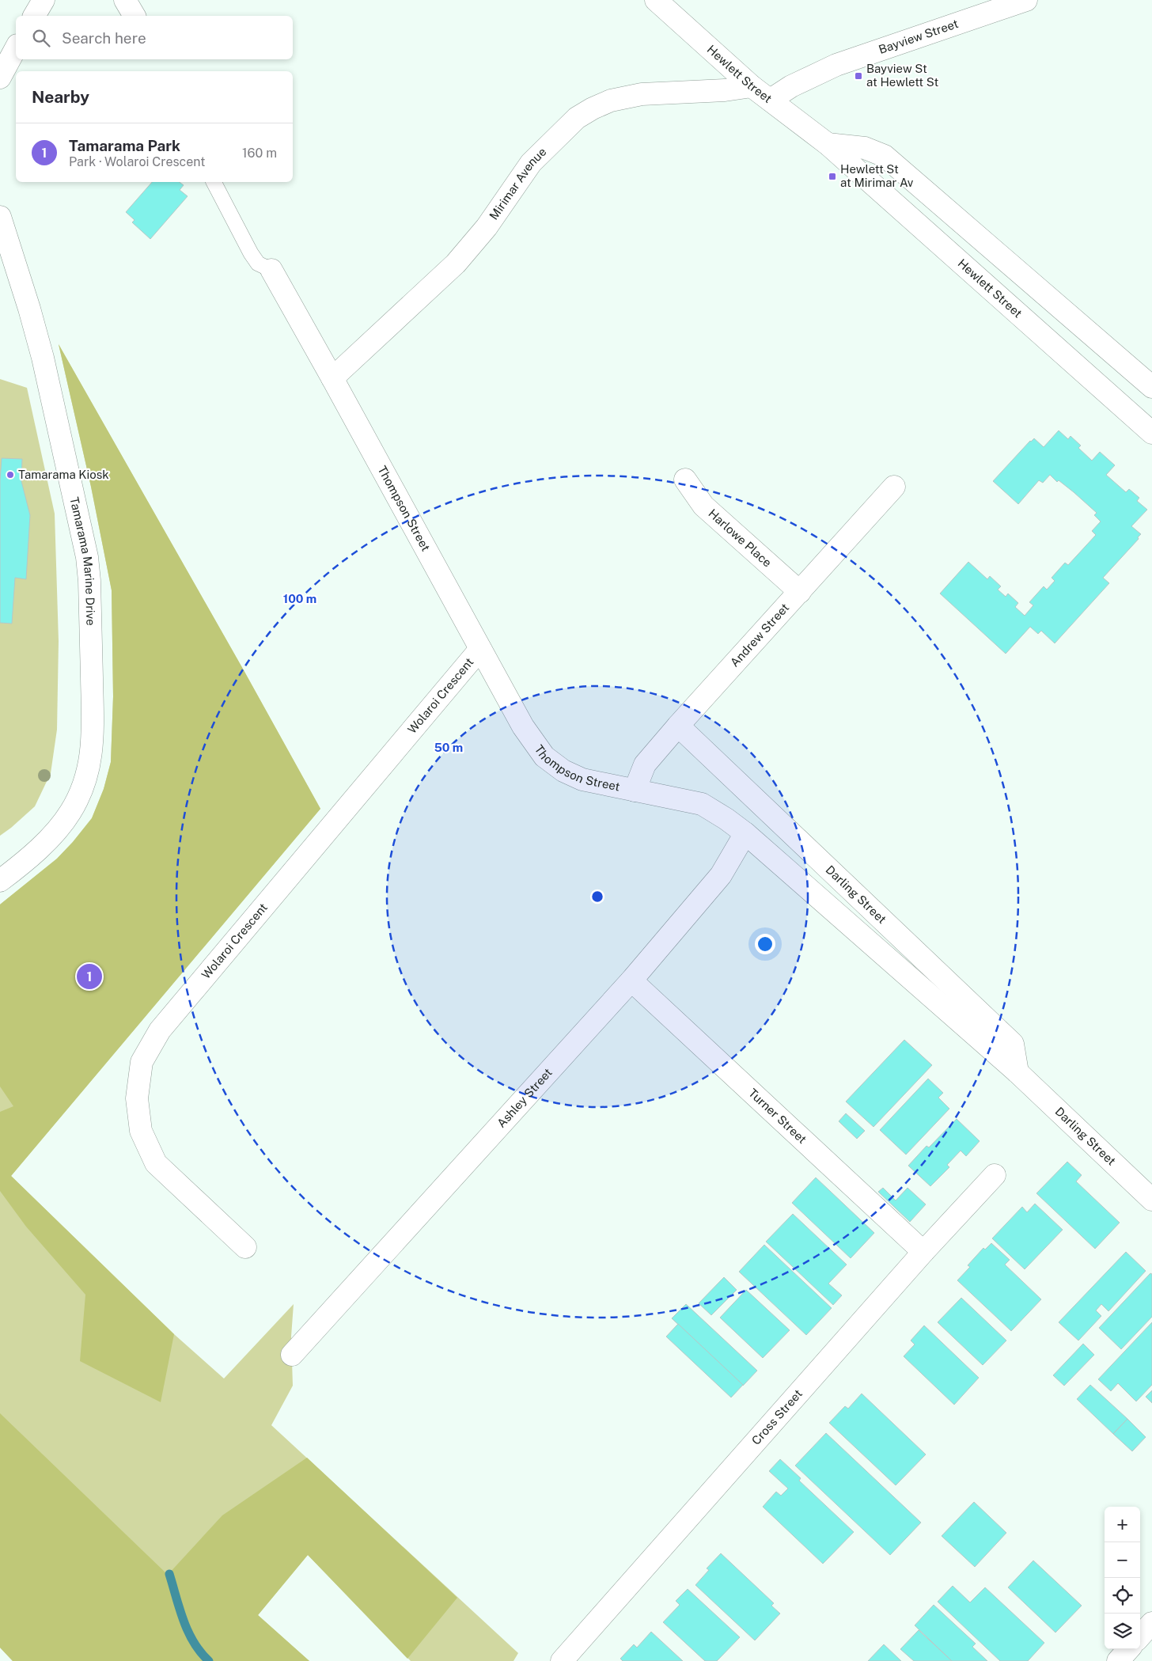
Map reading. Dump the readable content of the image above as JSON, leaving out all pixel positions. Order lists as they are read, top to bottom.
{
  "streets": {
    "street": [
      "Bayview Street",
      "Hewlett Street",
      "Mirimar Avenue",
      "Thompson Street",
      "Harlowe Place",
      "Tamarama Marine Drive",
      "Andrew Street",
      "Wolaroi Crescent",
      "Darling Street",
      "Ashley Street",
      "Turner Street",
      "Cross Street"
    ]
  },
  "crossings": [
    ["Bayview Street", "Hewlett Street"],
    ["Hewlett Street", "Mirimar Avenue"],
    ["Mirimar Avenue", "Thompson Street"],
    ["Thompson Street", "Andrew Street"],
    ["Thompson Street", "Wolaroi Crescent"],
    ["Thompson Street", "Darling Street"],
    ["Harlowe Place", "Andrew Street"],
    ["Andrew Street", "Darling Street"],
    ["Darling Street", "Ashley Street"],
    ["Ashley Street", "Turner Street"],
    ["Turner Street", "Cross Street"]
  ],
  "places": {
    "transit": ["Bayview St at Hewlett St", "Hewlett St at Mirimar Av"],
    "other": ["Tamarama Kiosk"]
  },
  "page": {
    "search": "Search here",
    "heading": "Nearby",
    "list": [
      {
        "mark": "1",
        "name": "Tamarama Park",
        "note": "Park · Wolaroi Crescent",
        "value": "160 m"
      }
    ],
    "pins": "1",
    "map_buttons": ["+", "−"]
  },
  "rings": ["100 m", "50 m"]
}
